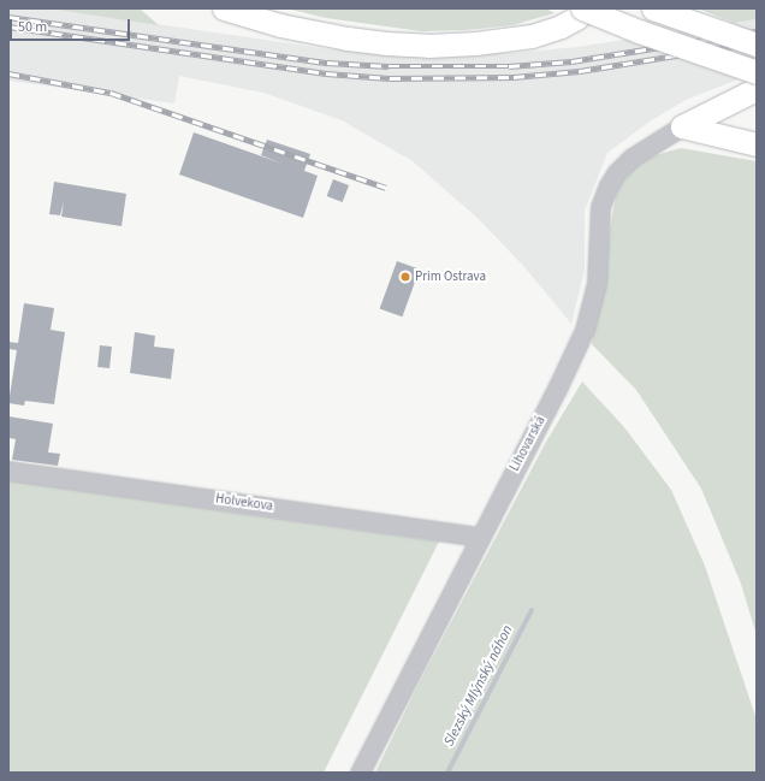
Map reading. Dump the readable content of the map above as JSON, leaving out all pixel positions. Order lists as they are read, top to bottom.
{
  "streets": {
    "street": ["Lihovarská", "Holvekova"]
  },
  "crossings": [
    ["Lihovarská", "Holvekova"]
  ],
  "water": ["Slezský Mlýnský náhon"],
  "places": ["Prim Ostrava"],
  "scale_bar": "50 m"
}
